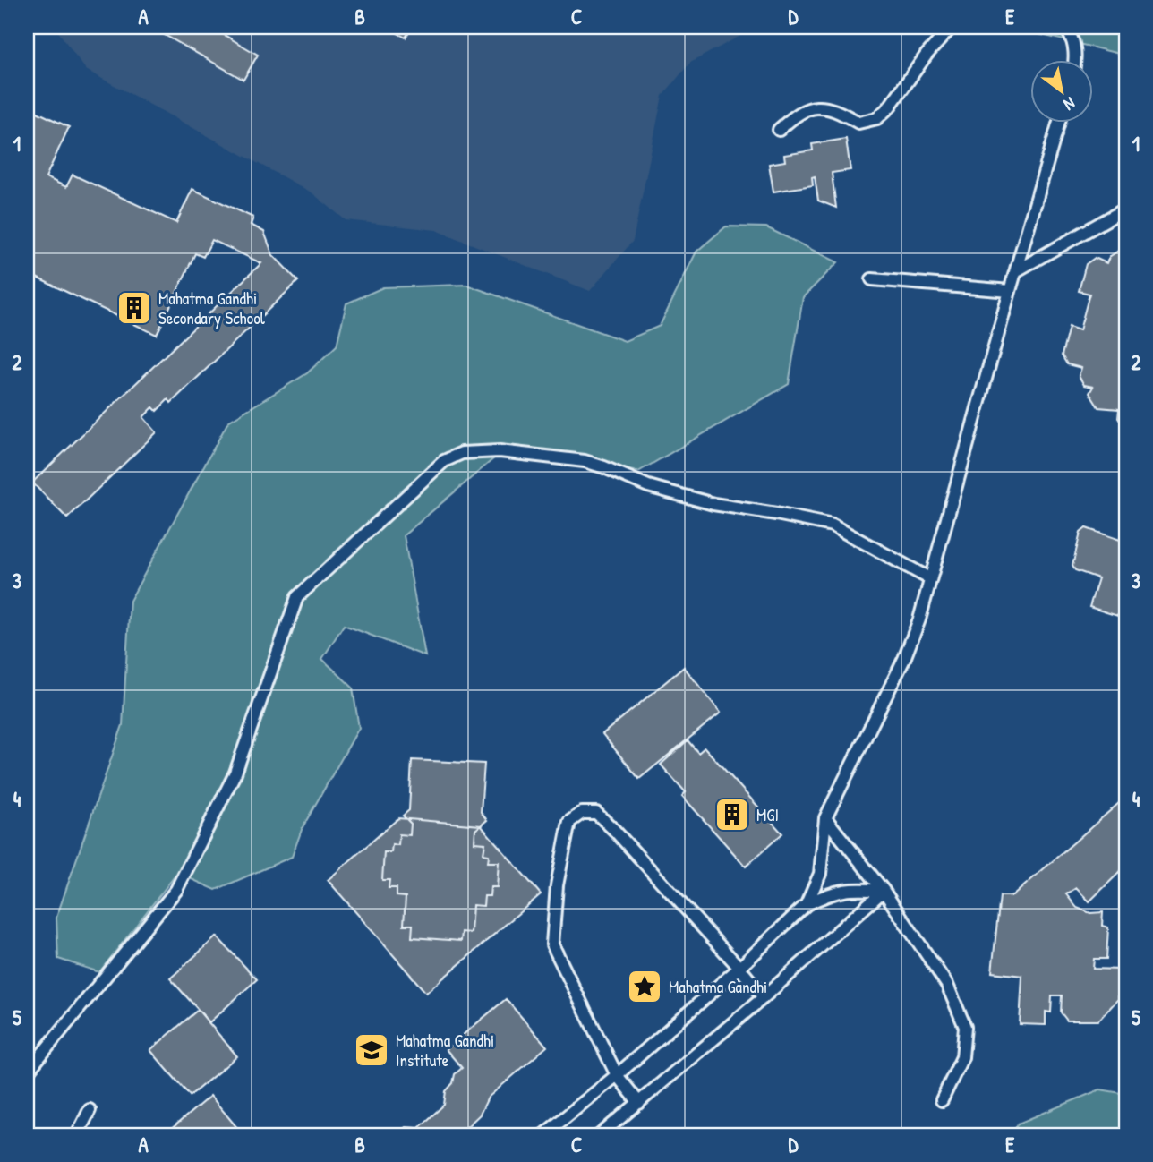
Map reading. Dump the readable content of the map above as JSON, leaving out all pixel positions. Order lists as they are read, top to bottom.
{
  "places": {
    "building": ["Mahatma Gandhi Secondary School", "MGI"],
    "place": ["Mahatma Gandhi"],
    "school or university": ["Mahatma Gandhi Institute"]
  },
  "north": "bottom right",
  "grid": {
    "columns": [
      "A",
      "B",
      "C",
      "D",
      "E"
    ],
    "rows": [
      "1",
      "2",
      "3",
      "4",
      "5"
    ]
  }
}
